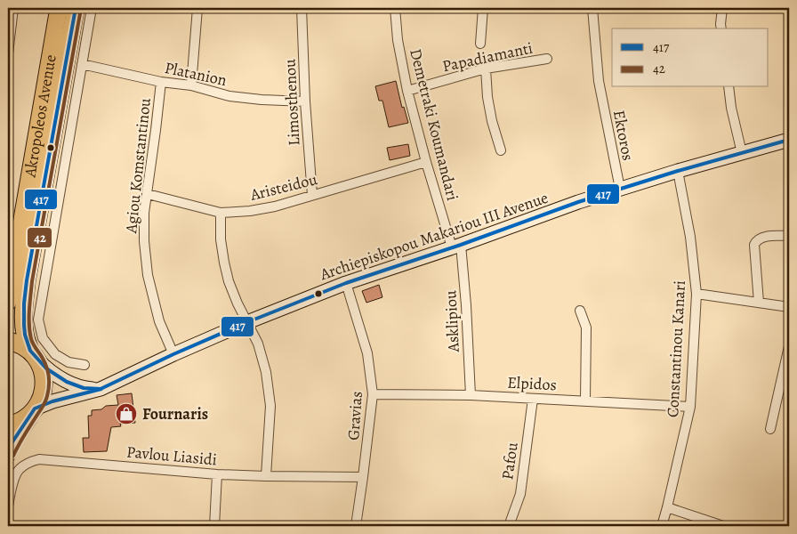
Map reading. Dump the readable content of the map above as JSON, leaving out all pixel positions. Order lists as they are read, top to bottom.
{
  "streets": {
    "highway": ["Akropoleos Avenue"],
    "main road": ["Archiepiskopou Makariou III Avenue"],
    "street": [
      "Papadiamanti",
      "Platanion",
      "Limosthenou",
      "Demetraki Koumandari",
      "Ektoros",
      "Agiou Komstantinou",
      "Aristeidou",
      "Asklipiou",
      "Constantinou Kanari",
      "Elpidos",
      "Gravias",
      "Pavlou Liasidi",
      "Pafou"
    ]
  },
  "crossings": [
    ["Papadiamanti", "Demetraki Koumandari"],
    ["Platanion", "Limosthenou"],
    ["Platanion", "Agiou Komstantinou"],
    ["Limosthenou", "Aristeidou"],
    ["Akropoleos Avenue", "Archiepiskopou Makariou III Avenue"],
    ["Demetraki Koumandari", "Aristeidou"],
    ["Demetraki Koumandari", "Archiepiskopou Makariou III Avenue"],
    ["Demetraki Koumandari", "Asklipiou"],
    ["Ektoros", "Archiepiskopou Makariou III Avenue"],
    ["Agiou Komstantinou", "Aristeidou"],
    ["Agiou Komstantinou", "Archiepiskopou Makariou III Avenue"],
    ["Archiepiskopou Makariou III Avenue", "Asklipiou"],
    ["Archiepiskopou Makariou III Avenue", "Constantinou Kanari"],
    ["Archiepiskopou Makariou III Avenue", "Gravias"],
    ["Asklipiou", "Elpidos"],
    ["Constantinou Kanari", "Elpidos"],
    ["Elpidos", "Gravias"],
    ["Elpidos", "Pafou"],
    ["Gravias", "Pavlou Liasidi"]
  ],
  "places": {
    "shop": ["Fournaris"]
  },
  "lines": ["transit line 417", "transit line 42"],
  "legend": ["417", "42"]
}
